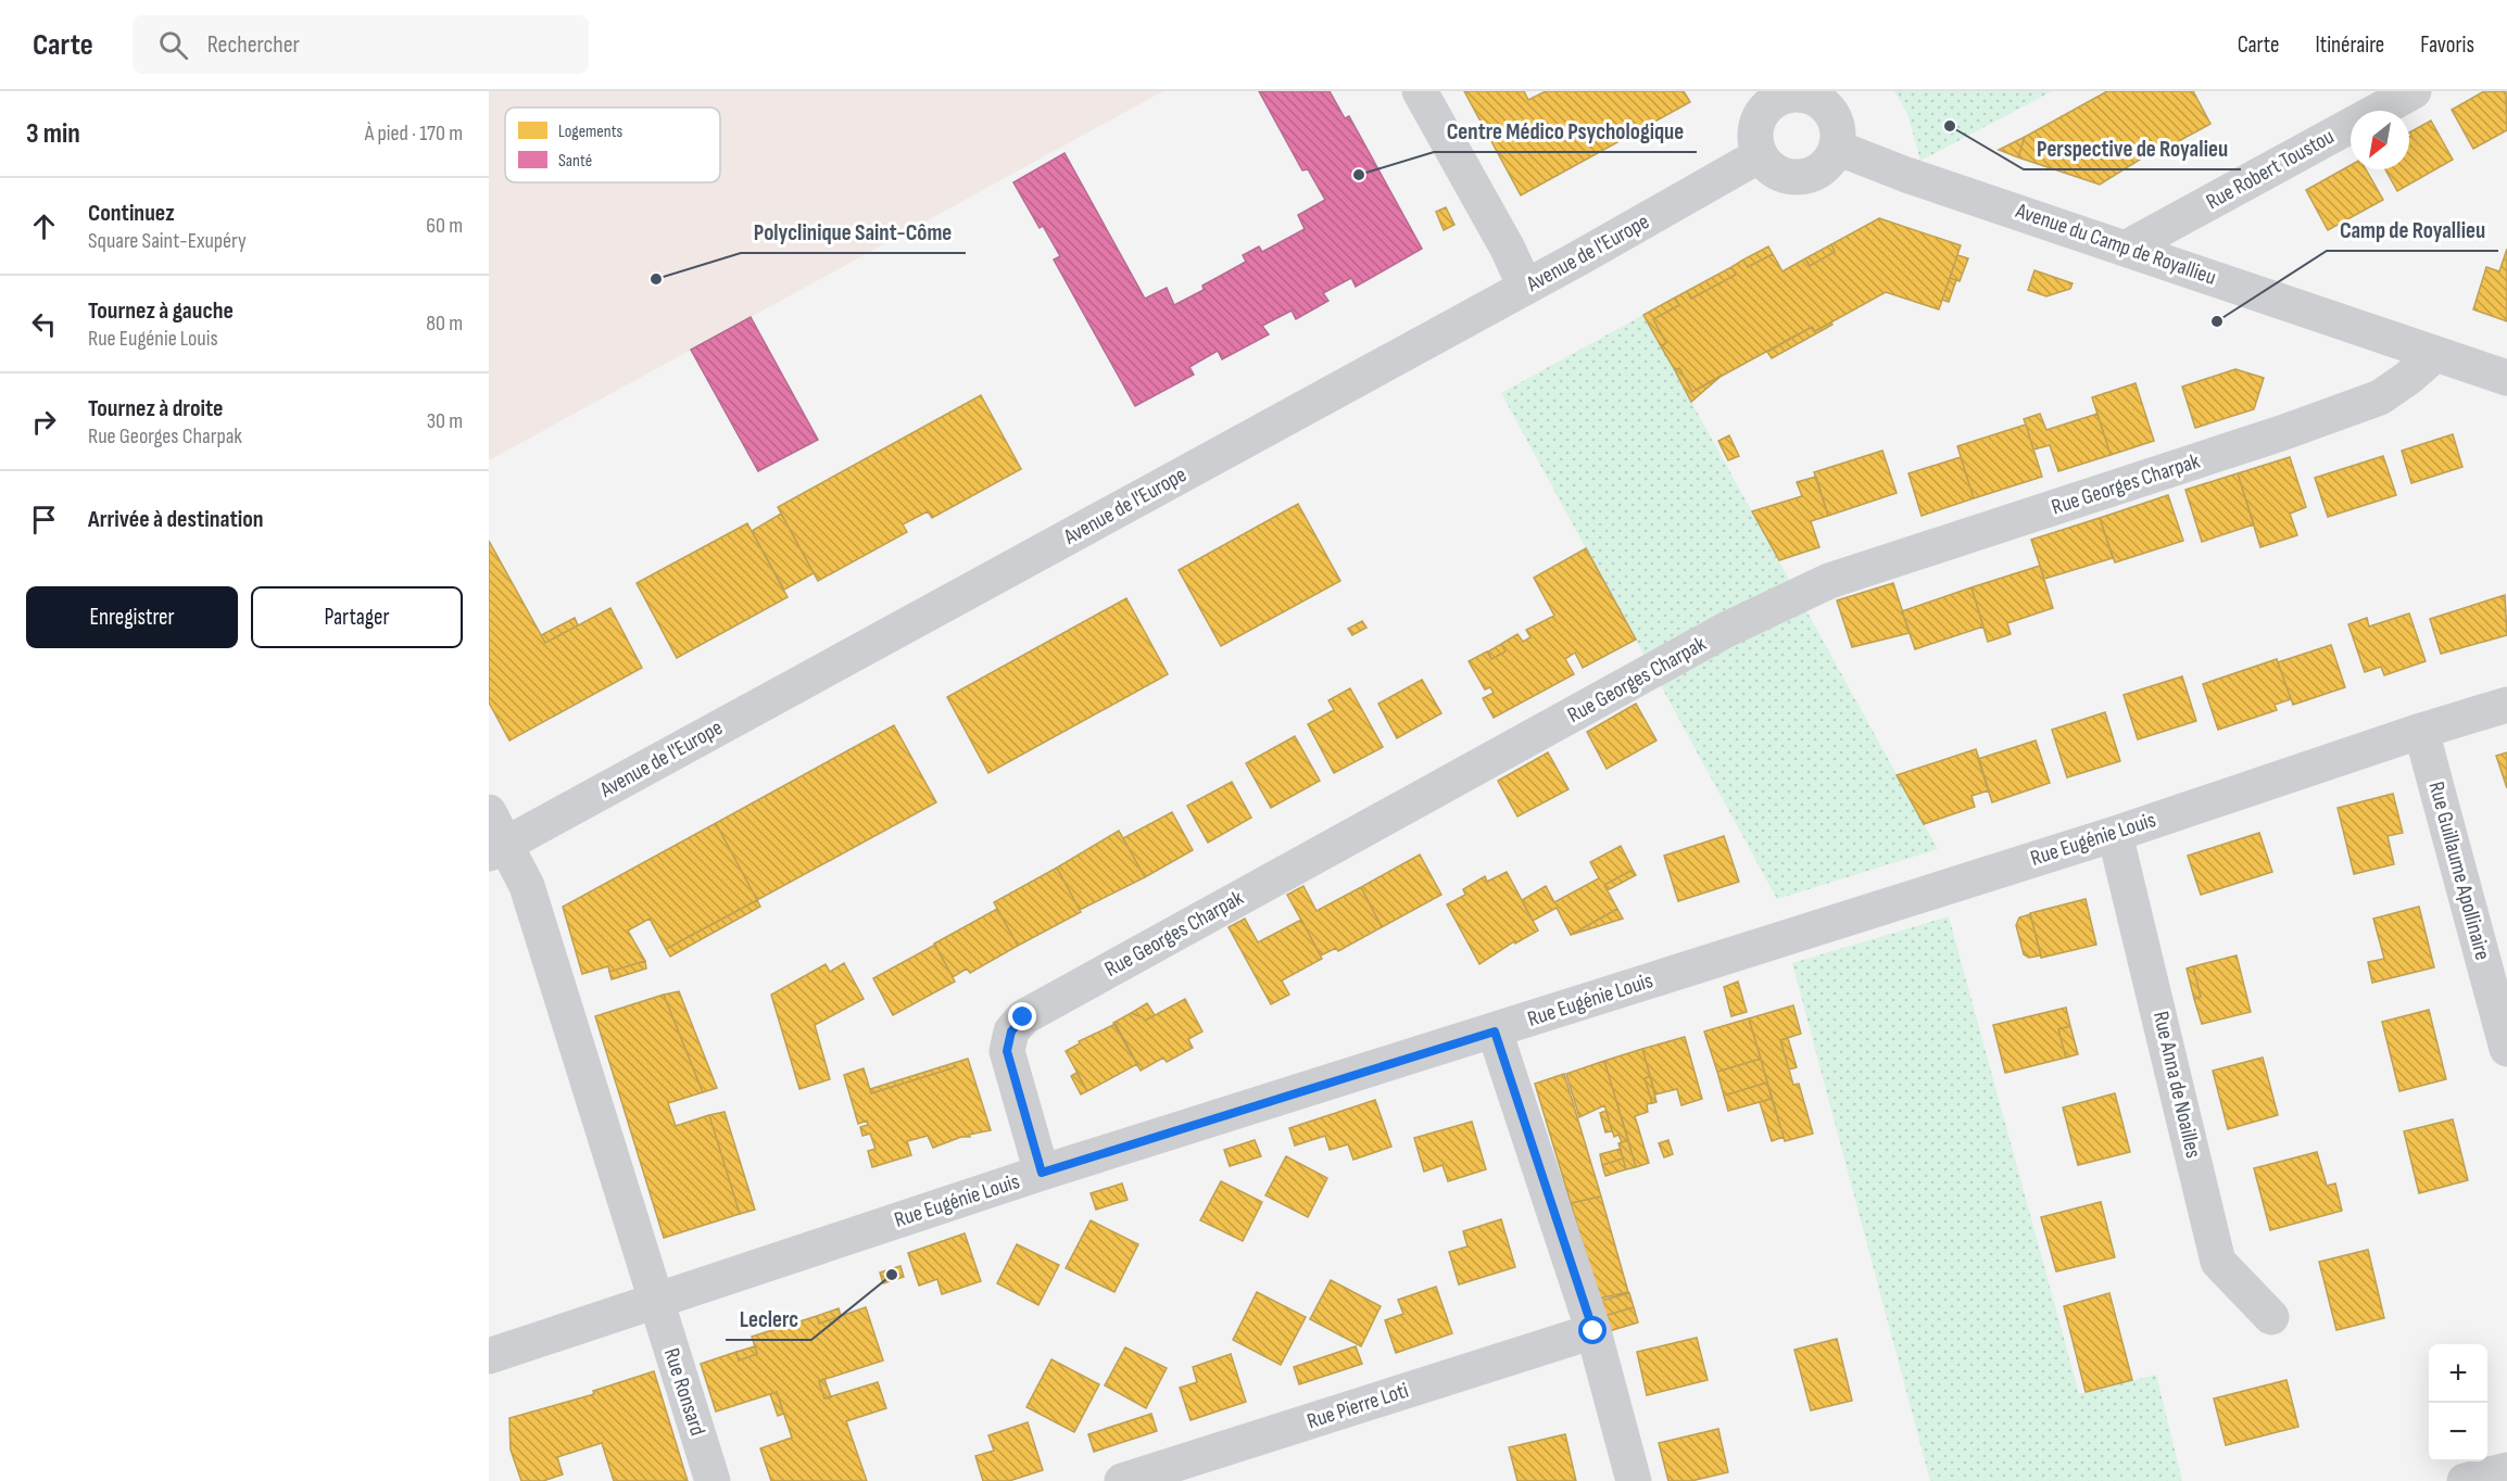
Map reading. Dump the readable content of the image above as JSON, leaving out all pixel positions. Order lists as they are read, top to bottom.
{
  "streets": {
    "street": [
      "Rue Robert Toustou",
      "Avenue du Camp de Royallieu",
      "Avenue de l'Europe",
      "Rue Georges Charpak",
      "Rue Eugénie Louis",
      "Rue Guillaume Apollinaire",
      "Rue Anna de Noailles",
      "Rue Ronsard",
      "Rue Pierre Loti"
    ]
  },
  "crossings": [
    ["Rue Robert Toustou", "Avenue du Camp de Royallieu"],
    ["Avenue du Camp de Royallieu", "Avenue de l'Europe"],
    ["Avenue du Camp de Royallieu", "Rue Georges Charpak"],
    ["Avenue de l'Europe", "Rue Ronsard"],
    ["Rue Georges Charpak", "Rue Eugénie Louis"],
    ["Rue Eugénie Louis", "Rue Guillaume Apollinaire"],
    ["Rue Eugénie Louis", "Rue Anna de Noailles"],
    ["Rue Eugénie Louis", "Rue Ronsard"]
  ],
  "places": [
    "Perspective de Royalieu",
    "Centre Médico Psychologique",
    "Polyclinique Saint-Côme",
    "Camp de Royallieu",
    "Leclerc"
  ],
  "legend": ["Logements", "Santé"],
  "north": "bottom left",
  "page": {
    "header": "Carte",
    "search": "Rechercher",
    "nav": ["Carte", "Itinéraire", "Favoris"],
    "heading": ["3 min", "À pied · 170 m"],
    "list": [
      ["Continuez", "Square Saint-Exupéry", "60 m"],
      ["Tournez à gauche", "Rue Eugénie Louis", "80 m"],
      ["Tournez à droite", "Rue Georges Charpak", "30 m"],
      "Arrivée à destination"
    ],
    "buttons": ["Enregistrer", "Partager"],
    "map_buttons": ["+", "−"]
  }
}
